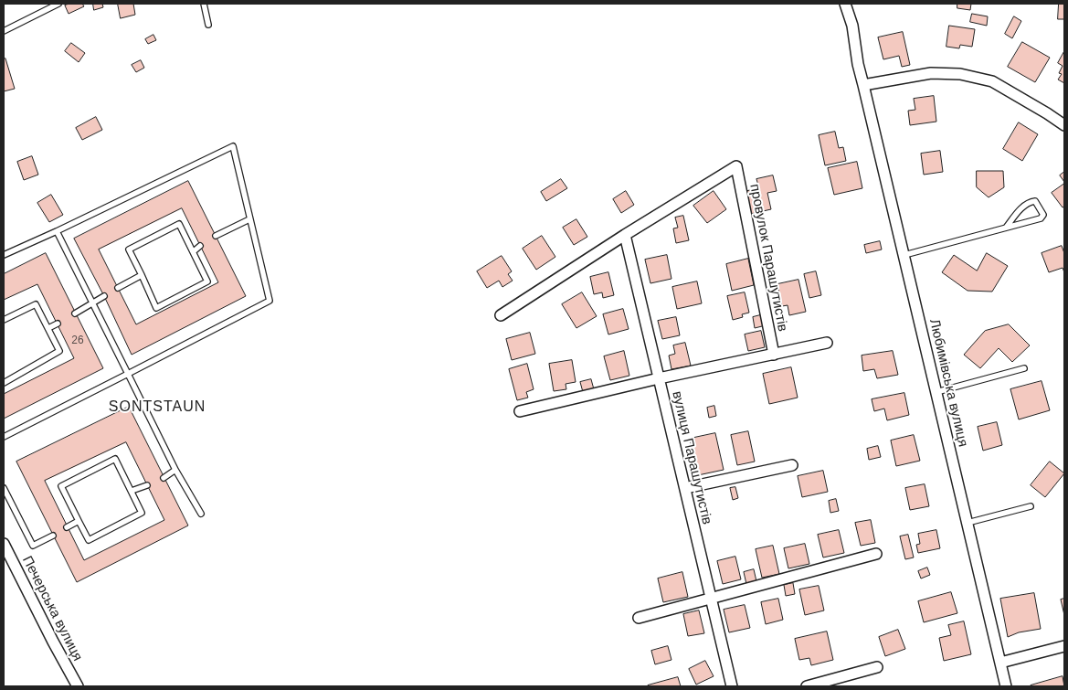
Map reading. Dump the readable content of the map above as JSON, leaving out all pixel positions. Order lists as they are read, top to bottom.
{
  "streets": {
    "street": [
      "провулок Парашутистів",
      "Любимівська вулиця",
      "вулиця Парашутистів",
      "Печерська вулиця"
    ]
  },
  "crossings": [
    ["провулок Парашутистів", "вулиця Парашутистів"]
  ],
  "districts": ["SONTSTAUN"],
  "house_numbers": ["26"]
}
